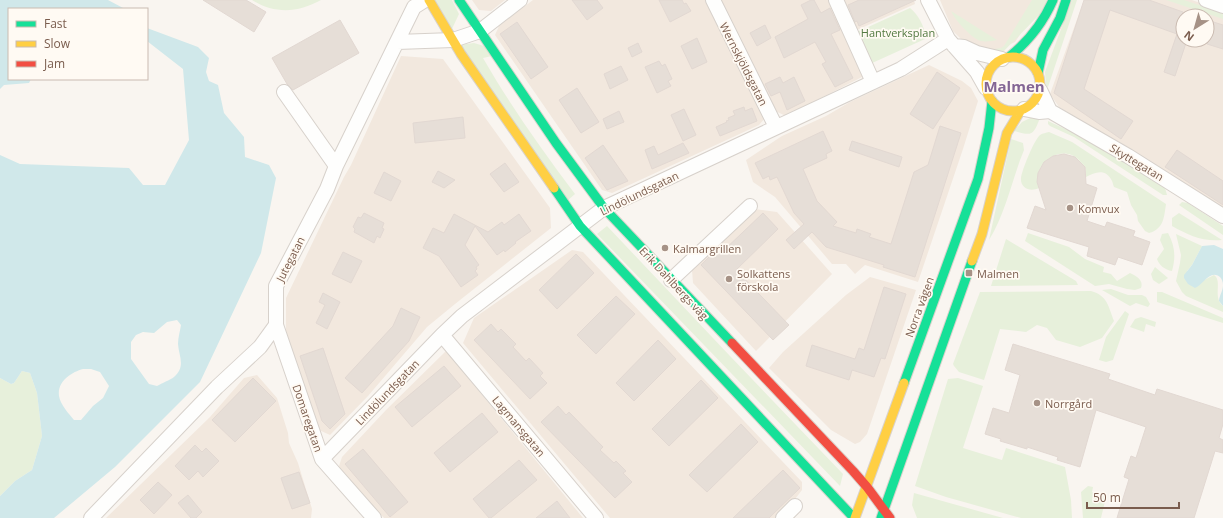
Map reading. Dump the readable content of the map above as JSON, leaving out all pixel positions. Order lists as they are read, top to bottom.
{
  "streets": {
    "main road": ["Erik Dahlbergs väg", "Norra vägen"],
    "street": [
      "Wernskjöldsgatan",
      "Skyttegatan",
      "Lindölundsgatan",
      "Jutegatan",
      "Domaregatan",
      "Lagmansgatan"
    ]
  },
  "crossings": [
    ["Wernskjöldsgatan", "Lindölundsgatan"],
    ["Skyttegatan", "Norra vägen"],
    ["Lindölundsgatan", "Erik Dahlbergs väg"],
    ["Lindölundsgatan", "Domaregatan"],
    ["Lindölundsgatan", "Lagmansgatan"],
    ["Jutegatan", "Domaregatan"],
    ["Erik Dahlbergs väg", "Norra vägen"]
  ],
  "districts": ["Malmen"],
  "parks": ["Hantverksplan"],
  "places": {
    "other": [
      "Komvux",
      "Kalmargrillen",
      "Solkattens förskola",
      "Norrgård"
    ],
    "transit": ["Malmen"]
  },
  "legend": ["Fast", "Slow", "Jam"],
  "scale_bar": "50 m",
  "north": "bottom left"
}
